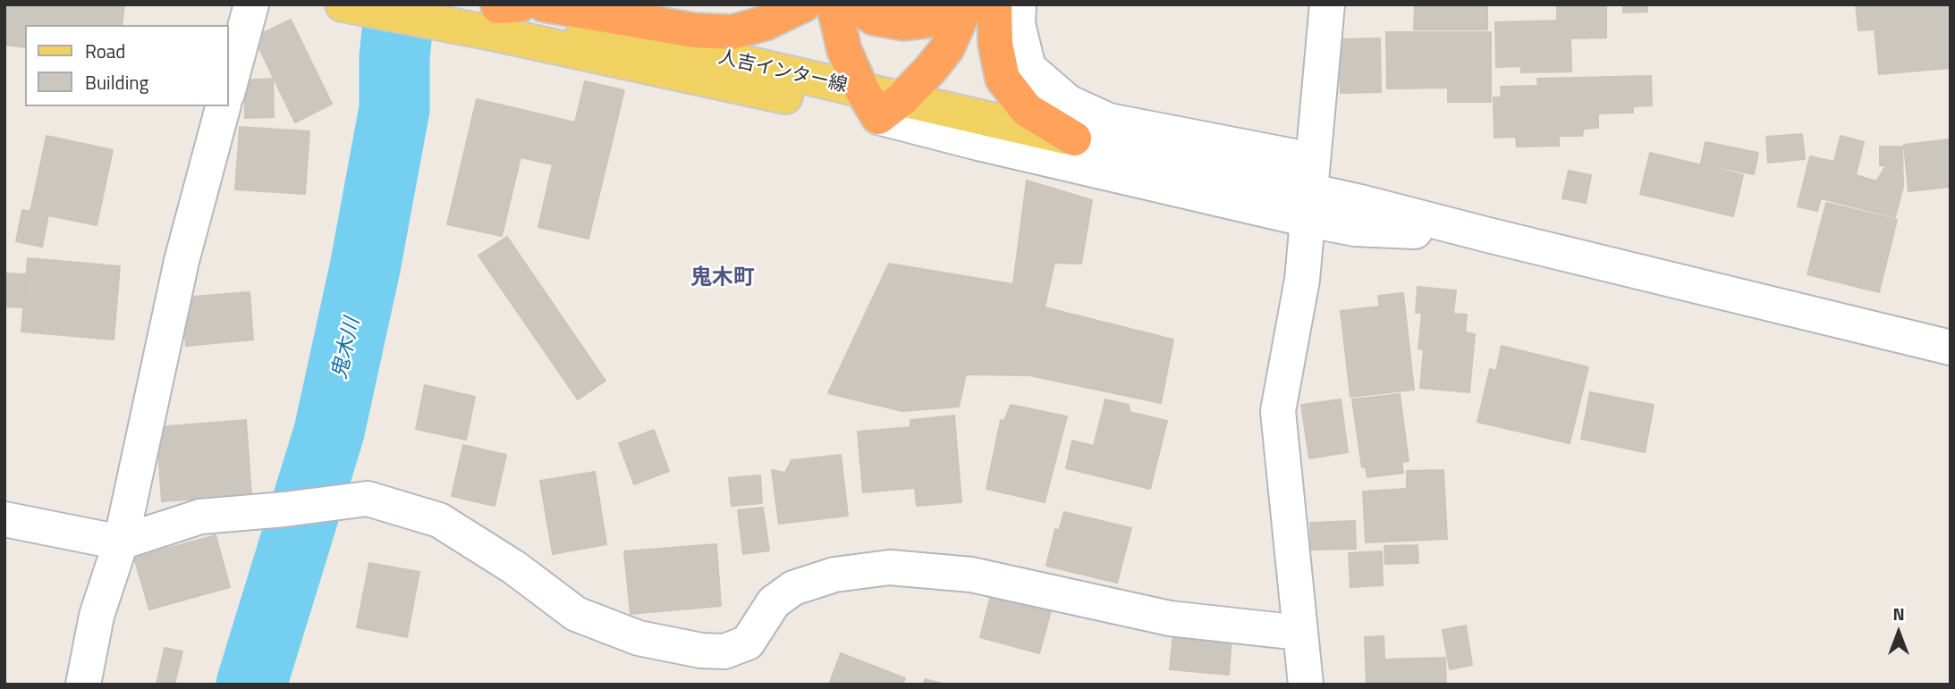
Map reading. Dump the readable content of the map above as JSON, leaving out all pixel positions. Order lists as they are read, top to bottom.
{
  "streets": {
    "main road": ["人吉インター線"]
  },
  "districts": ["鬼木町"],
  "water": ["鬼木川"],
  "legend": ["Road", "Building"],
  "north": "top"
}
